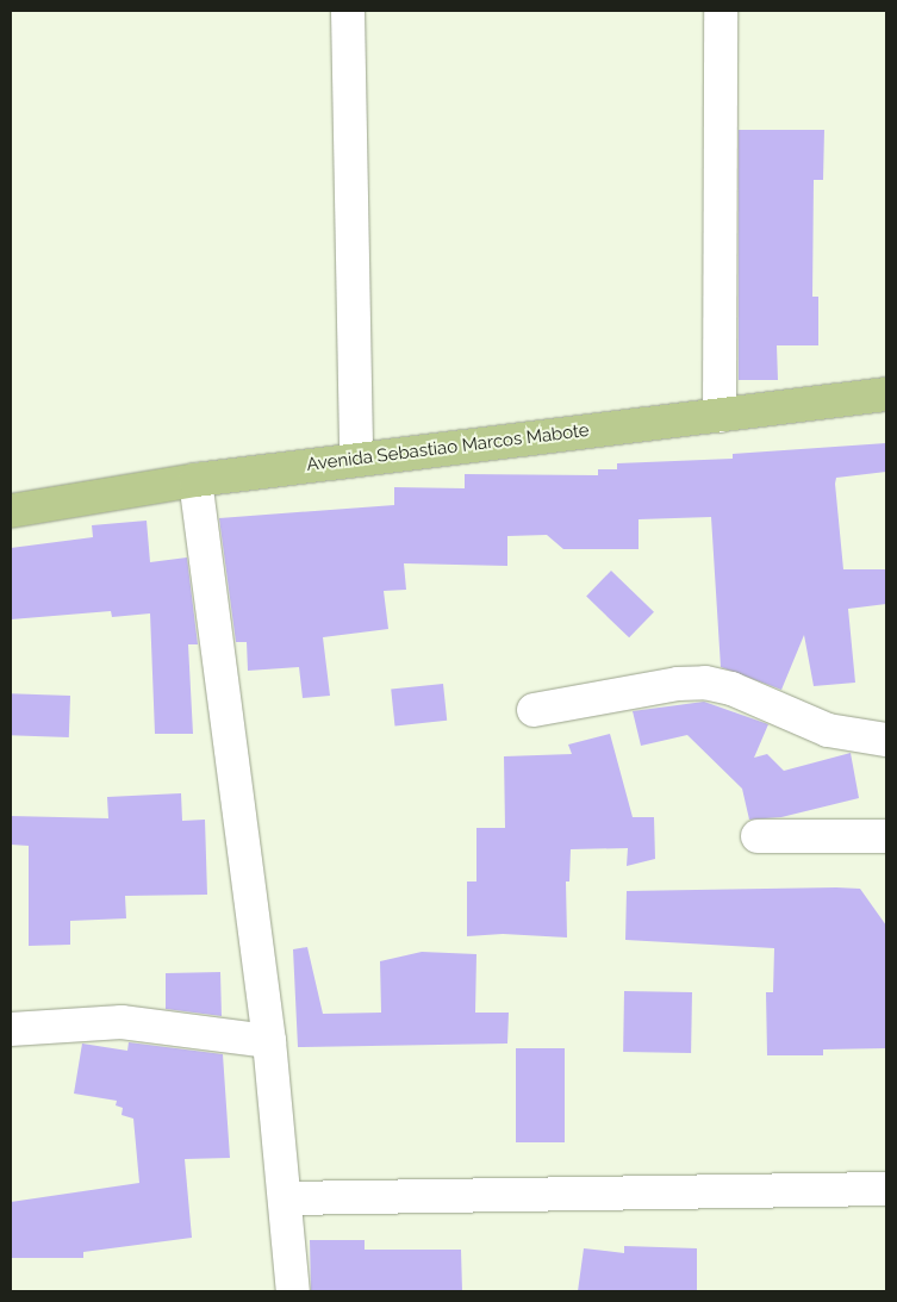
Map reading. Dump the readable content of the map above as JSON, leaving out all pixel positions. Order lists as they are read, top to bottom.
{
  "streets": {
    "main road": ["Avenida Sebastiao Marcos Mabote"]
  }
}
